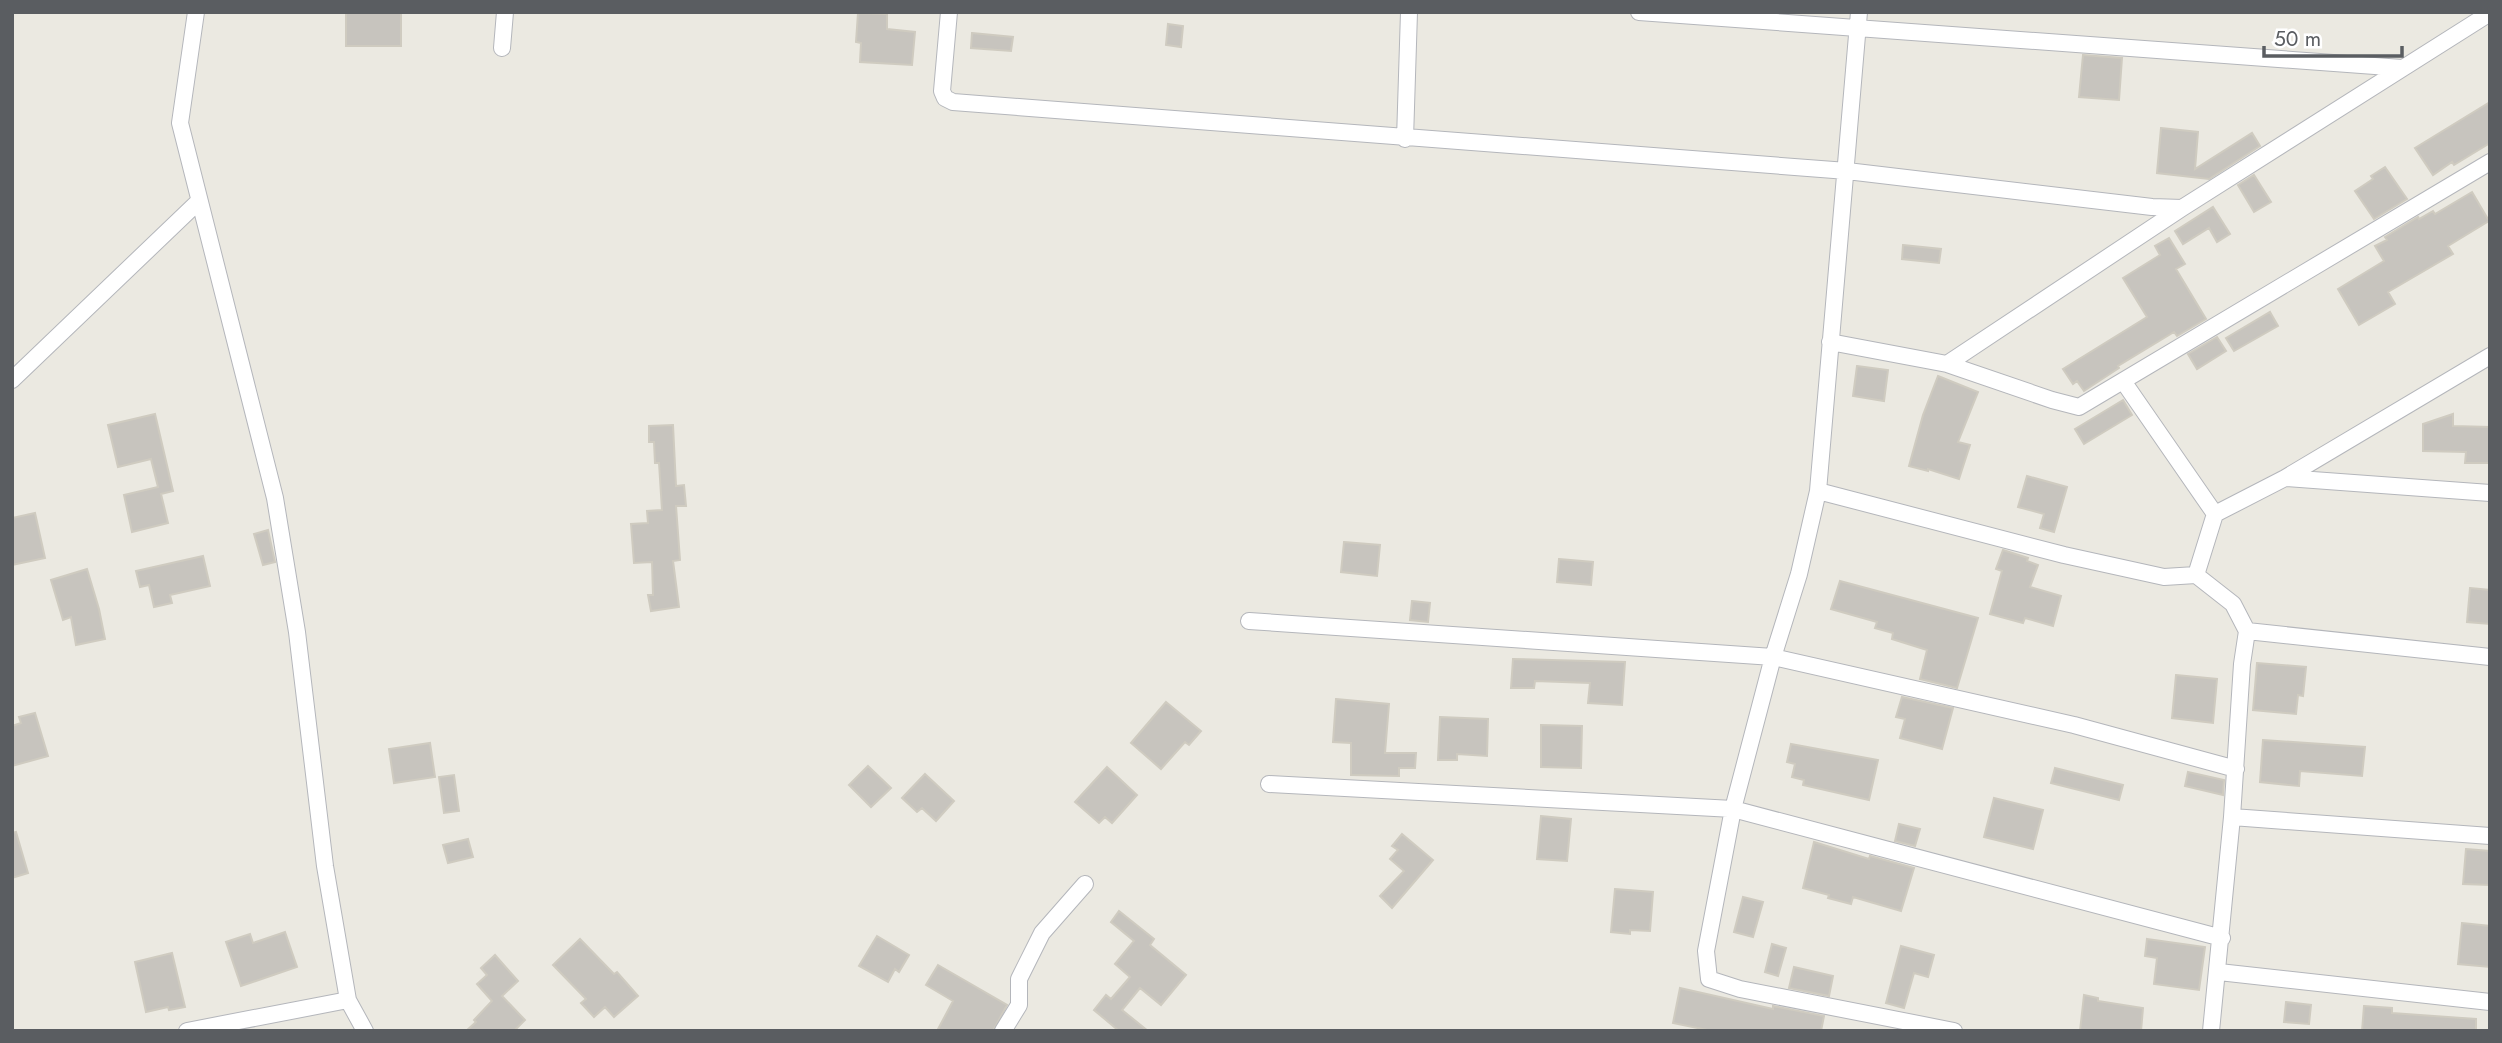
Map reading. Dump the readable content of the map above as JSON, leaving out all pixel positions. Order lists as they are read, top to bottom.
{
  "scale_bar": "50 m"
}
